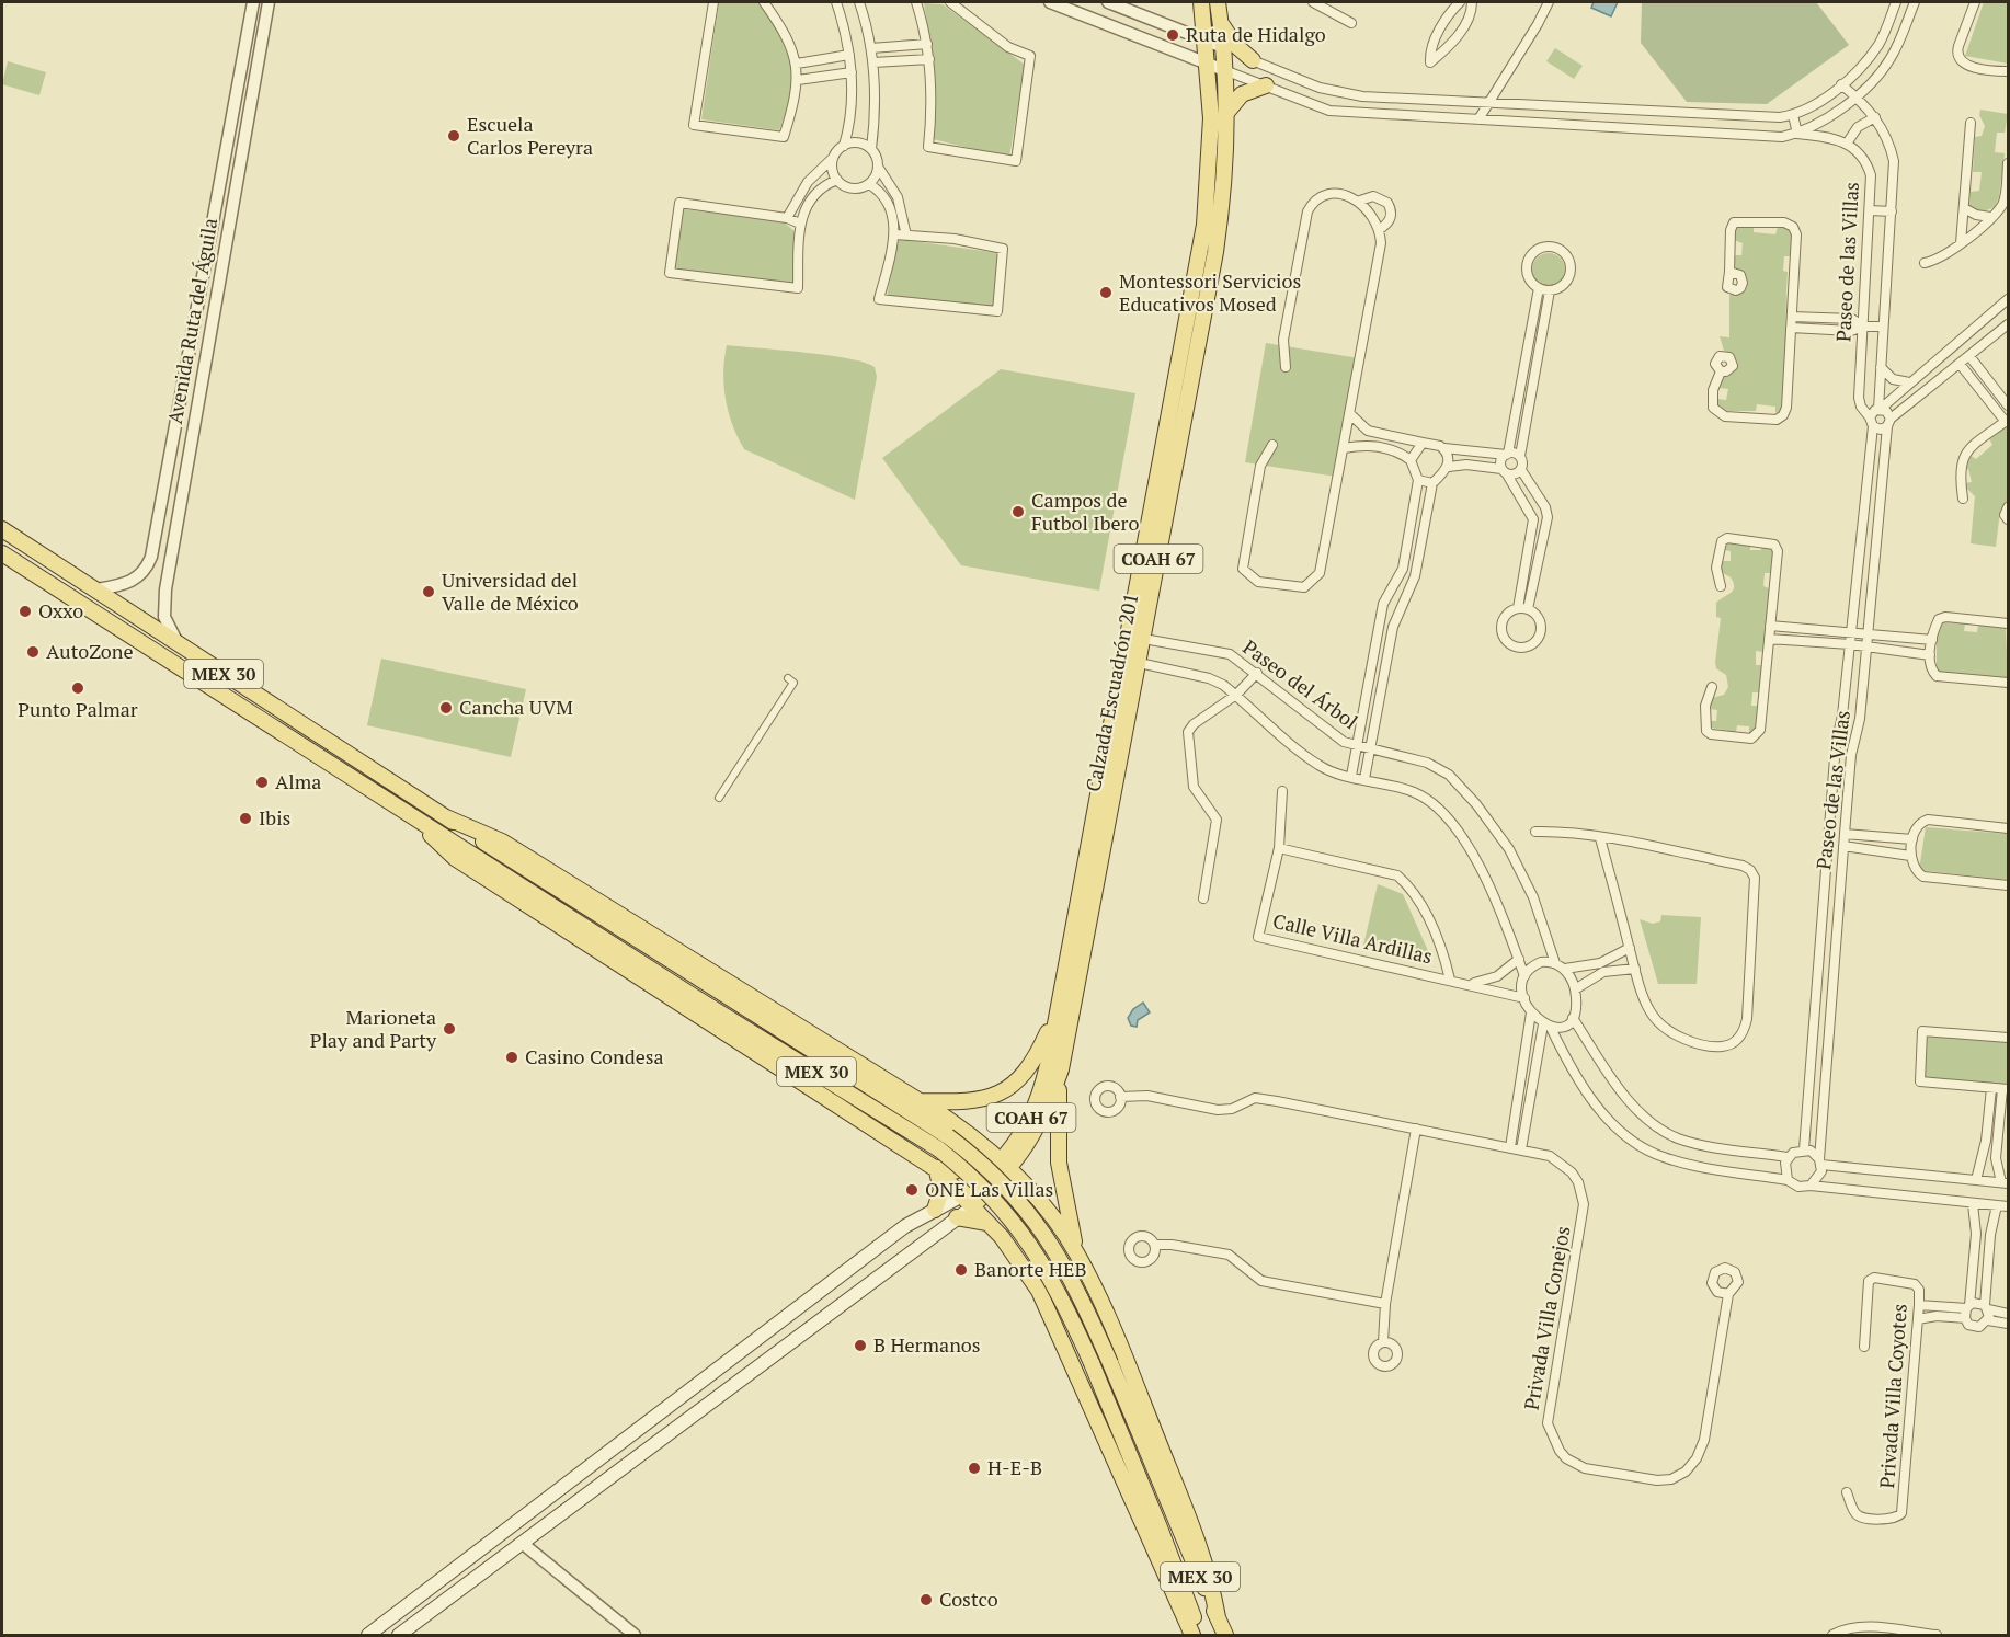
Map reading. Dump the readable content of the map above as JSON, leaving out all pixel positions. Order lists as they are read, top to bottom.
{
  "streets": {
    "main road": ["COAH 67", "MEX 30", "Calzada Escuadrón 201"],
    "street": [
      "Paseo de las Villas",
      "Avenida Ruta del Águila",
      "Paseo del Árbol",
      "Calle Villa Ardillas",
      "Privada Villa Conejos",
      "Privada Villa Coyotes"
    ]
  },
  "crossings": [
    ["Avenida Ruta del Águila", "MEX 30"],
    ["COAH 67", "Calzada Escuadrón 201"],
    ["Paseo del Árbol", "Calzada Escuadrón 201"],
    ["Paseo del Árbol", "Calle Villa Ardillas"]
  ],
  "places": [
    "Ruta de Hidalgo",
    "Escuela Carlos Pereyra",
    "Montessori Servicios Educativos Mosed",
    "Campos de Futbol Ibero",
    "Universidad del Valle de México",
    "Oxxo",
    "AutoZone",
    "Punto Palmar",
    "Cancha UVM",
    "Alma",
    "Ibis",
    "Marioneta Play and Party",
    "Casino Condesa",
    "ONE Las Villas",
    "Banorte HEB",
    "B Hermanos",
    "H-E-B",
    "Costco"
  ]
}
